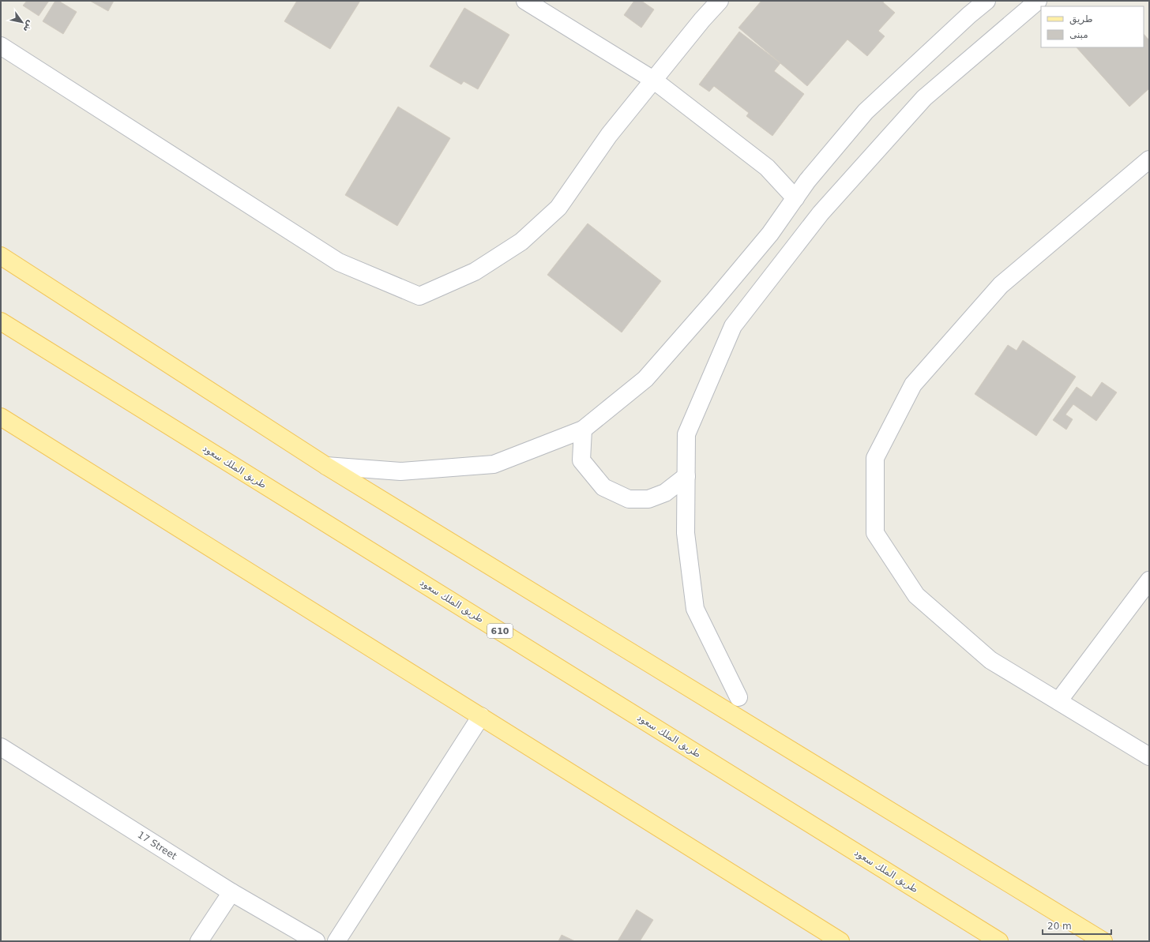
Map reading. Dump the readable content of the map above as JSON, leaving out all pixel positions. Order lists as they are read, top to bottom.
{
  "streets": {
    "main road": ["طريق الملك سعود", "610"],
    "street": ["17 Street"]
  },
  "legend": ["طريق", "مبنى"],
  "scale_bar": "20 m",
  "north": "bottom right"
}
